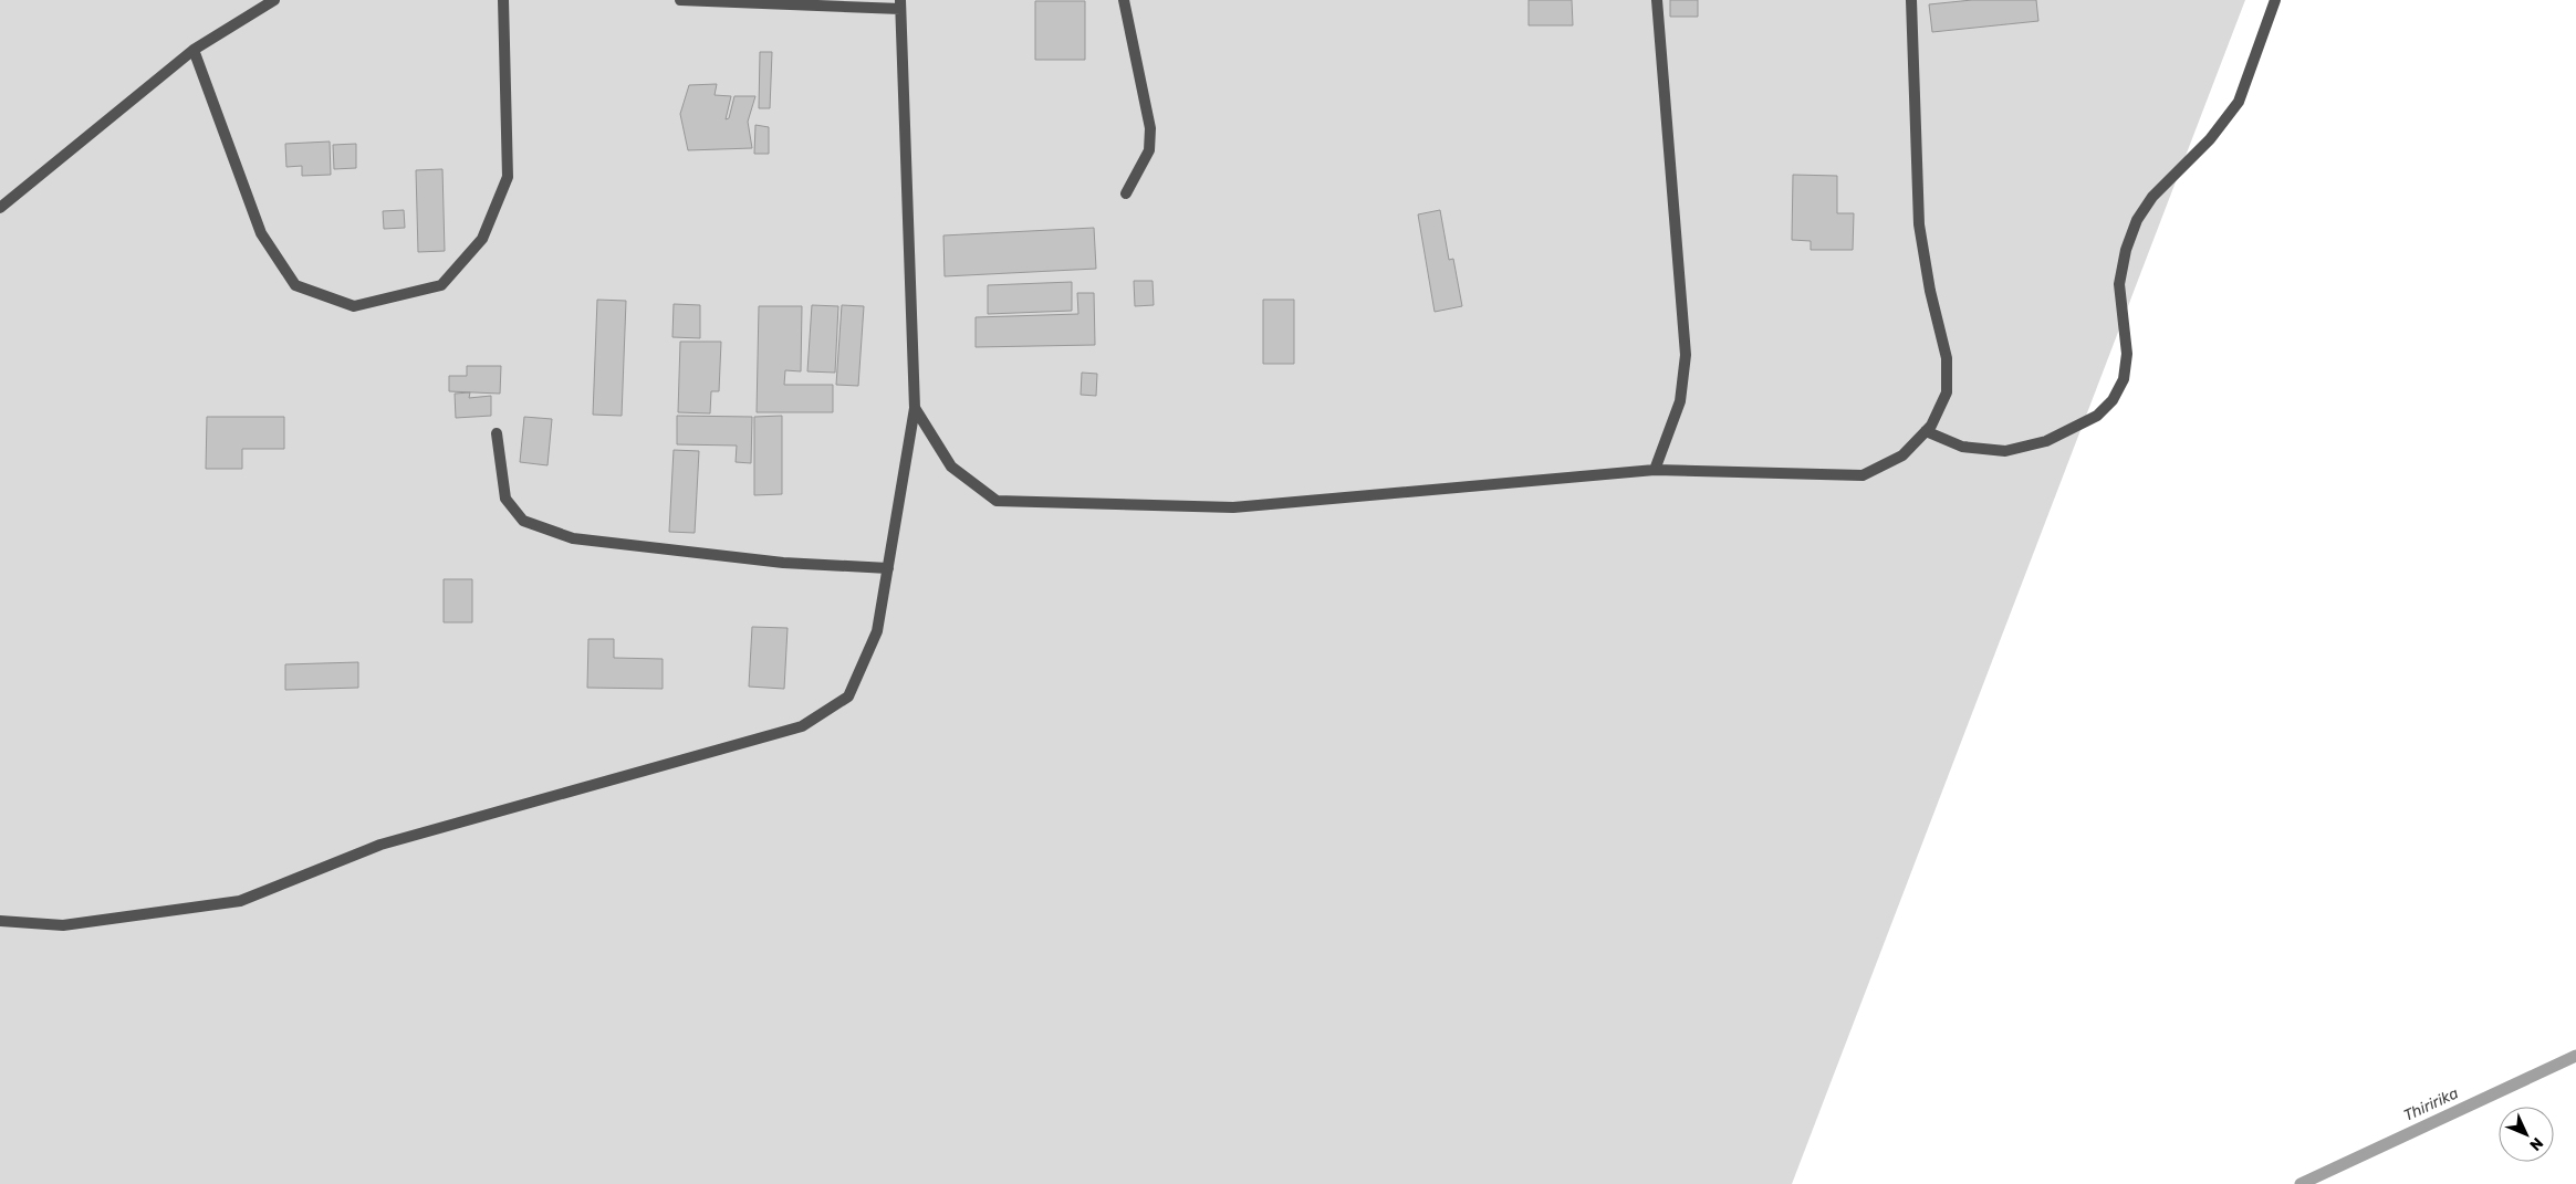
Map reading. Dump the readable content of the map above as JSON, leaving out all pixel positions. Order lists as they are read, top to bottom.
{
  "water": ["Thiririka"],
  "north": "bottom right"
}
